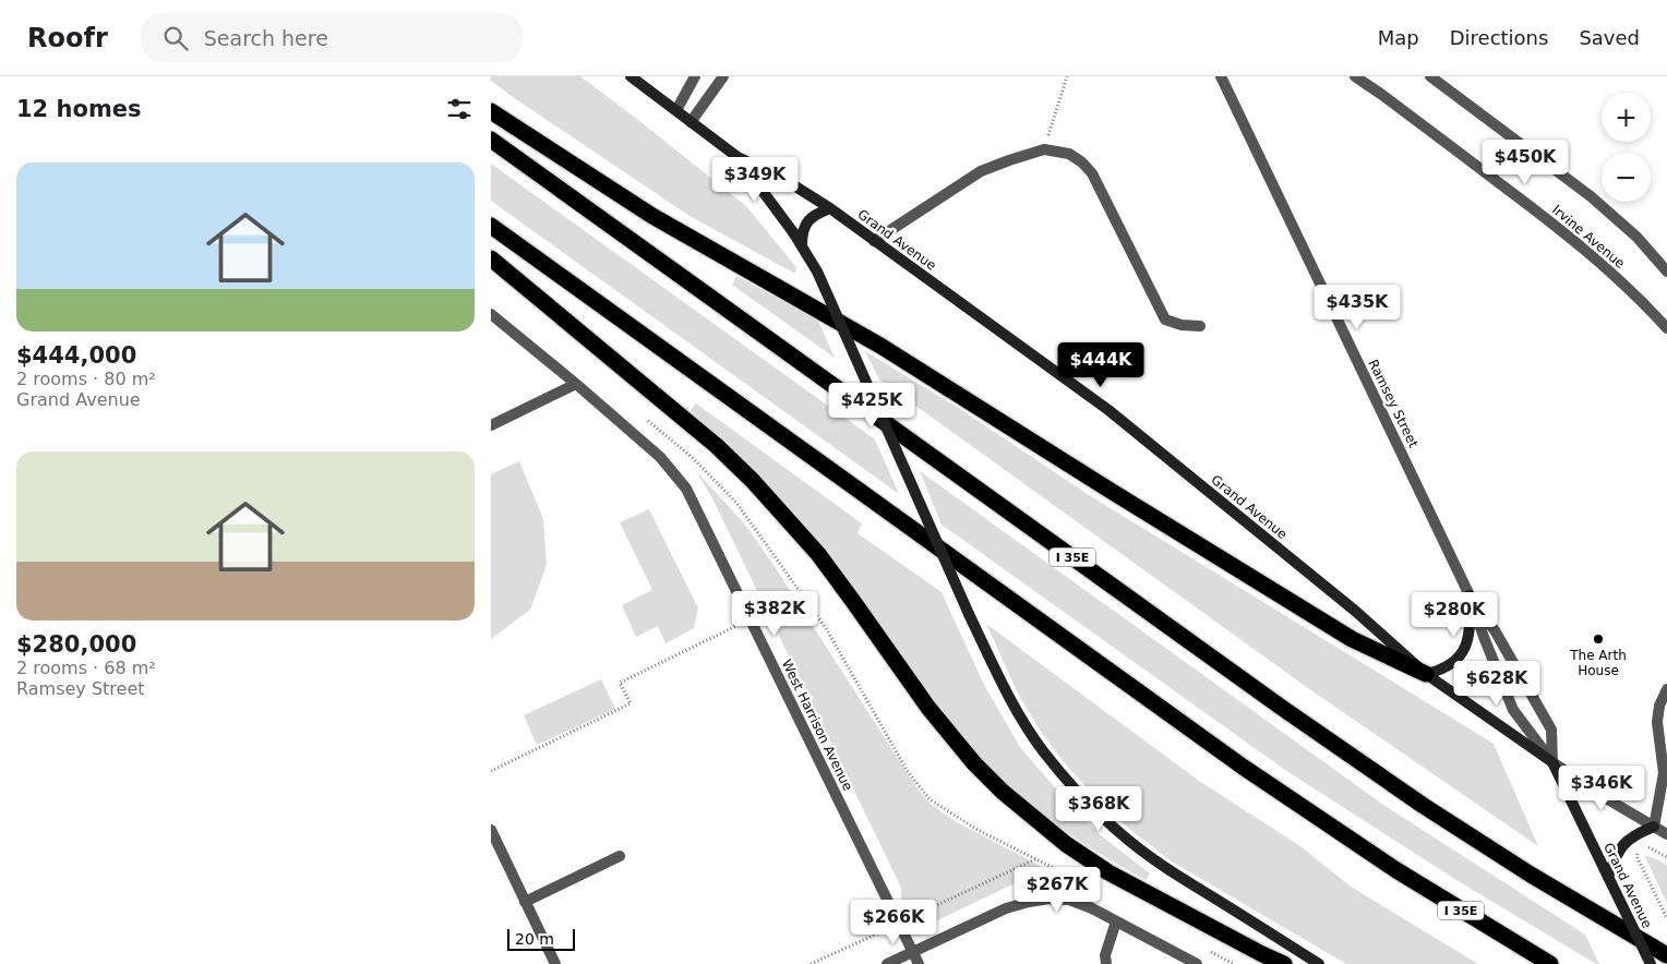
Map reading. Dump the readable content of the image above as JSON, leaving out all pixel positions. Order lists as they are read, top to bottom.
{
  "streets": {
    "highway": ["I 35E"],
    "main road": ["Grand Avenue"],
    "street": ["Irvine Avenue", "Ramsey Street", "West Harrison Avenue"]
  },
  "crossings": [
    ["Grand Avenue", "Ramsey Street"]
  ],
  "places": ["The Arth House"],
  "scale_bar": "20 m",
  "page": {
    "header": "Roofr",
    "search": "Search here",
    "nav": ["Map", "Directions", "Saved"],
    "heading": "12 homes",
    "map_buttons": ["+", "−"],
    "price": [
      "$450K",
      "$349K",
      "$435K",
      "$444K",
      "$425K",
      "$382K",
      "$280K",
      "$628K",
      "$346K",
      "$368K",
      "$267K",
      "$266K"
    ],
    "list": [
      {
        "name": "$444,000",
        "note": "2 rooms · 80 m² · Grand Avenue"
      },
      {
        "name": "$280,000",
        "note": "2 rooms · 68 m² · Ramsey Street"
      }
    ],
    "scale": "20 m"
  }
}
